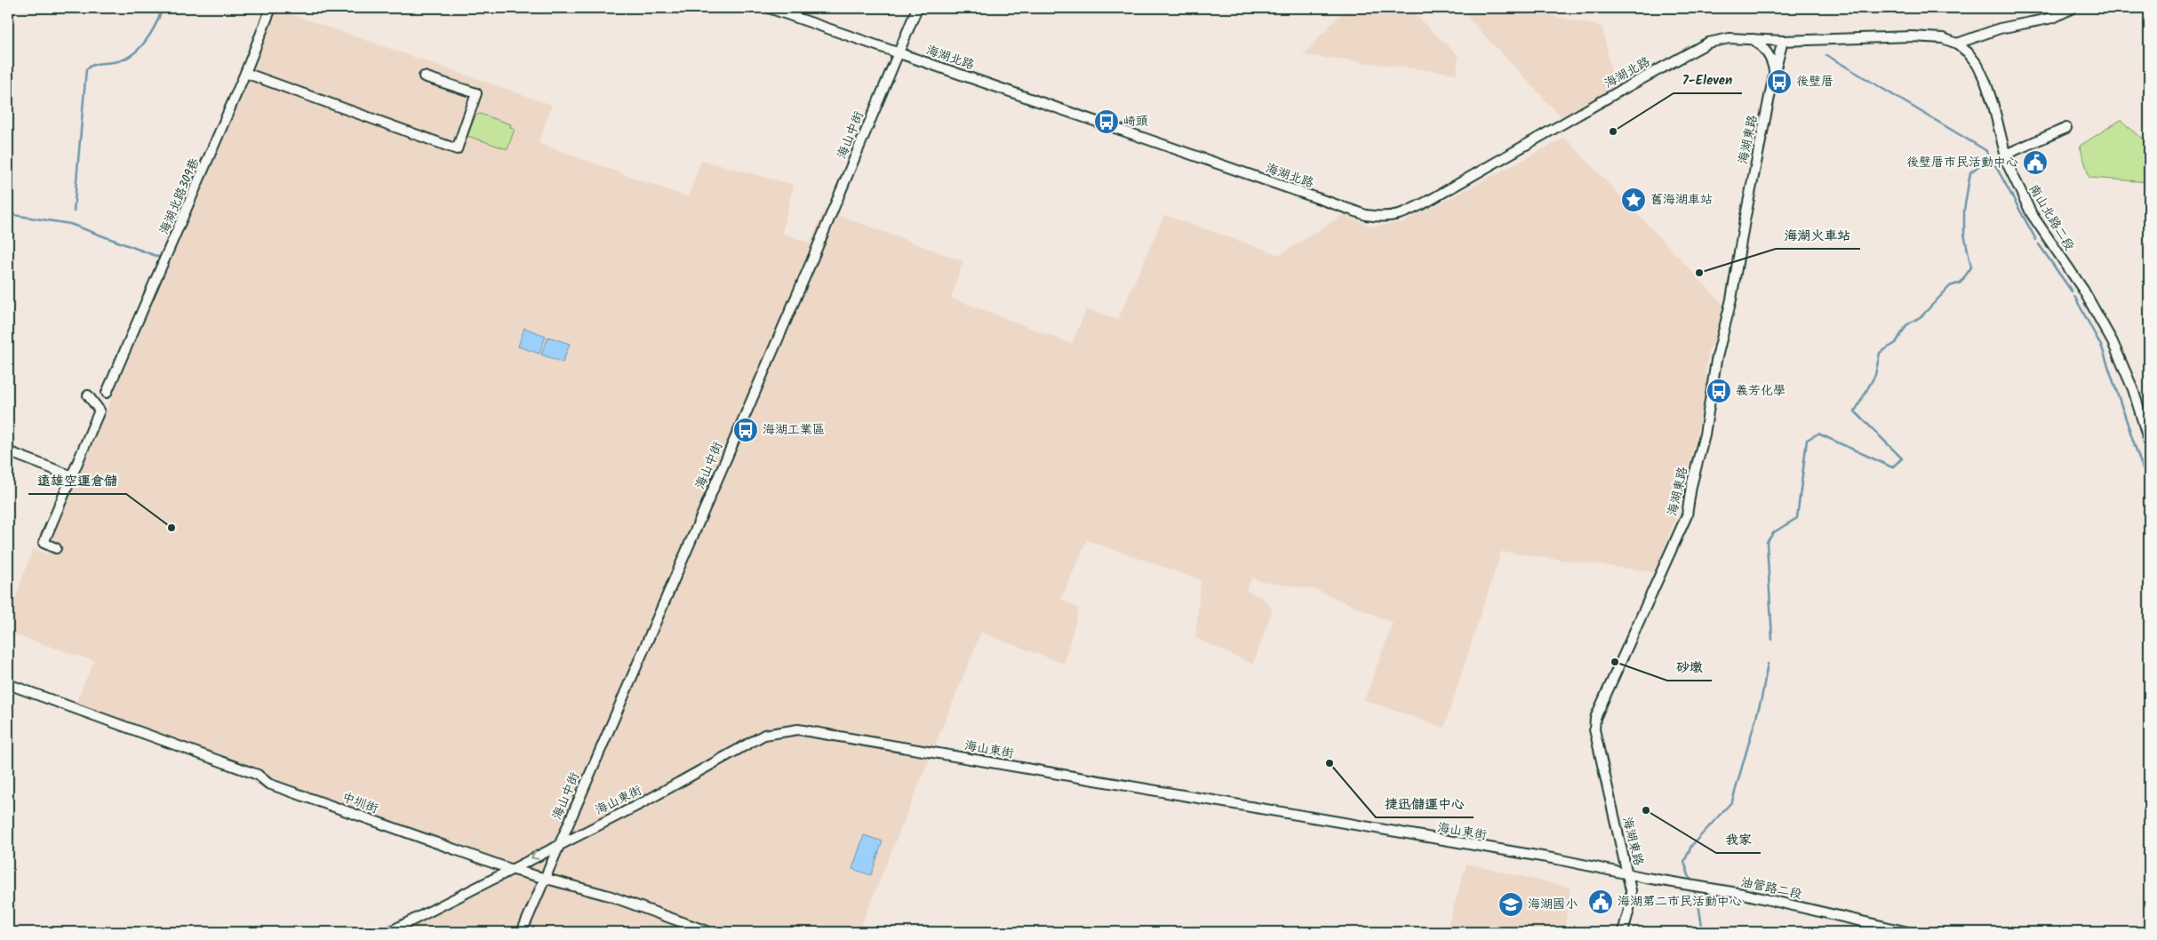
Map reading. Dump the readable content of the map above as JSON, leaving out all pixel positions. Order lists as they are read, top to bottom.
{
  "streets": {
    "street": [
      "海湖北路",
      "海山中街",
      "海湖東路",
      "海湖北路309巷",
      "南山北路二段",
      "海山東街",
      "中圳街",
      "油管路二段"
    ]
  },
  "crossings": [
    ["海湖北路", "海山中街"],
    ["海湖北路", "海湖東路"],
    ["海湖北路", "南山北路二段"],
    ["海山中街", "海山東街"],
    ["海山中街", "中圳街"],
    ["海湖東路", "南山北路二段"],
    ["海湖東路", "海山東街"],
    ["海湖東路", "油管路二段"],
    ["海山東街", "中圳街"],
    ["海山東街", "油管路二段"]
  ],
  "places": {
    "bus stop": [
      "後壁厝",
      "崎頭",
      "義芳化學",
      "海湖工業區"
    ],
    "other": [
      "7-Eleven",
      "海湖火車站",
      "遠雄空運倉儲",
      "砂墩",
      "捷迅儲運中心",
      "我家"
    ],
    "public building": ["後壁厝市民活動中心", "海湖第二市民活動中心"],
    "place": ["舊海湖車站"],
    "school or university": ["海湖國小"]
  }
}
